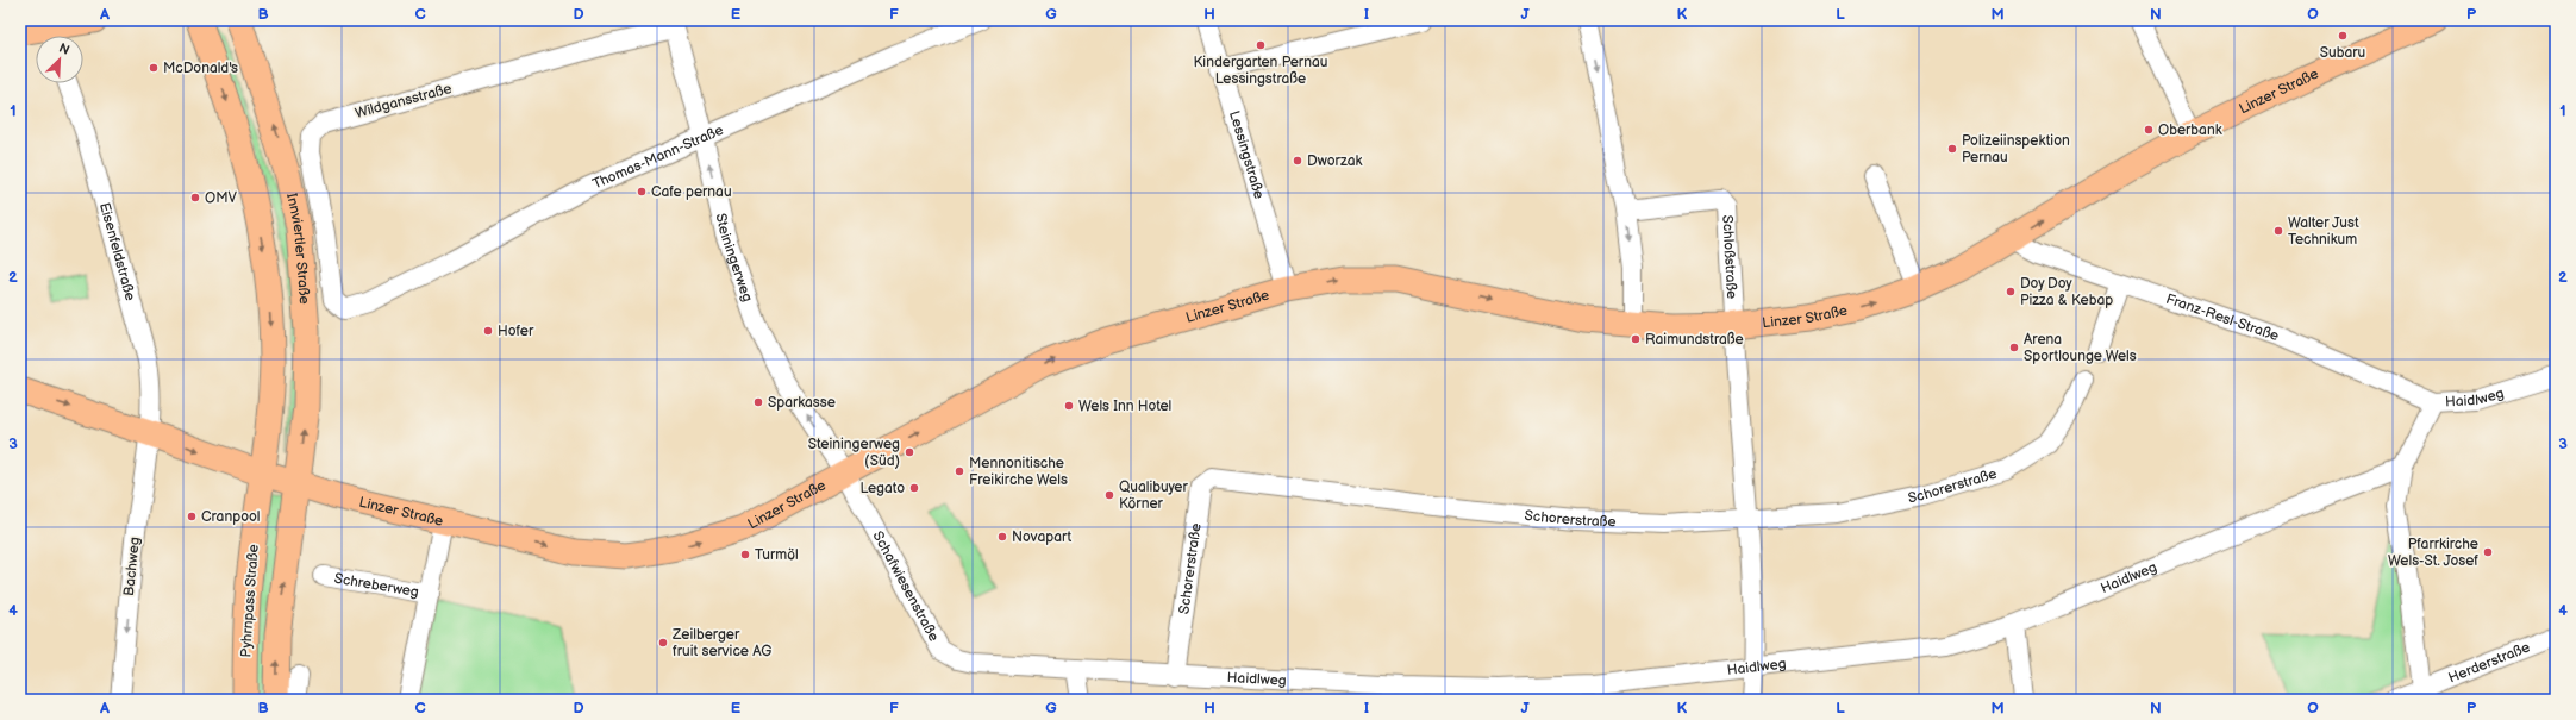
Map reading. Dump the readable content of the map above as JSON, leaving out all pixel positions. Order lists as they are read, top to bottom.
{
  "streets": {
    "main road": ["Linzer Straße", "Innviertler Straße", "Pyhrnpass Straße"],
    "street": [
      "Wildgansstraße",
      "Lessingstraße",
      "Thomas-Mann-Straße",
      "Eisenfeldstraße",
      "Steiningerweg",
      "Schloßstraße",
      "Franz-Resl-Straße",
      "Haidlweg",
      "Schorerstraße",
      "Bachweg",
      "Schreberweg",
      "Schafwiesenstraße",
      "Herderstraße"
    ]
  },
  "crossings": [
    ["Linzer Straße", "Lessingstraße"],
    ["Linzer Straße", "Innviertler Straße"],
    ["Linzer Straße", "Eisenfeldstraße"],
    ["Linzer Straße", "Steiningerweg"],
    ["Linzer Straße", "Schloßstraße"],
    ["Linzer Straße", "Franz-Resl-Straße"],
    ["Linzer Straße", "Bachweg"],
    ["Linzer Straße", "Schreberweg"],
    ["Linzer Straße", "Schafwiesenstraße"],
    ["Linzer Straße", "Pyhrnpass Straße"],
    ["Wildgansstraße", "Thomas-Mann-Straße"],
    ["Wildgansstraße", "Steiningerweg"],
    ["Thomas-Mann-Straße", "Steiningerweg"],
    ["Innviertler Straße", "Pyhrnpass Straße"],
    ["Eisenfeldstraße", "Bachweg"],
    ["Steiningerweg", "Schafwiesenstraße"],
    ["Franz-Resl-Straße", "Haidlweg"],
    ["Haidlweg", "Schorerstraße"],
    ["Haidlweg", "Schafwiesenstraße"],
    ["Haidlweg", "Herderstraße"]
  ],
  "one_way": ["Linzer Straße", "Steiningerweg", "Bachweg"],
  "places": [
    "Subaru",
    "Kindergarten Pernau Lessingstraße",
    "McDonald's",
    "Oberbank",
    "Polizeiinspektion Pernau",
    "Dworzak",
    "Cafe pernau",
    "OMV",
    "Walter Just Technikum",
    "Doy Doy Pizza & Kebap",
    "Hofer",
    "Raimundstraße",
    "Arena Sportlounge Wels",
    "Sparkasse",
    "Wels Inn Hotel",
    "Steiningerweg (Süd)",
    "Mennonitische Freikirche Wels",
    "Legato",
    "Qualibuyer Körner",
    "Cranpool",
    "Novapart",
    "Pfarrkirche Wels-St. Josef",
    "Turmöl",
    "Zeilberger fruit service AG"
  ],
  "north": "top right",
  "grid": {
    "columns": [
      "A",
      "B",
      "C",
      "D",
      "E",
      "F",
      "G",
      "H",
      "I",
      "J",
      "K",
      "L",
      "M",
      "N",
      "O",
      "P"
    ],
    "rows": [
      "1",
      "2",
      "3",
      "4"
    ]
  }
}
